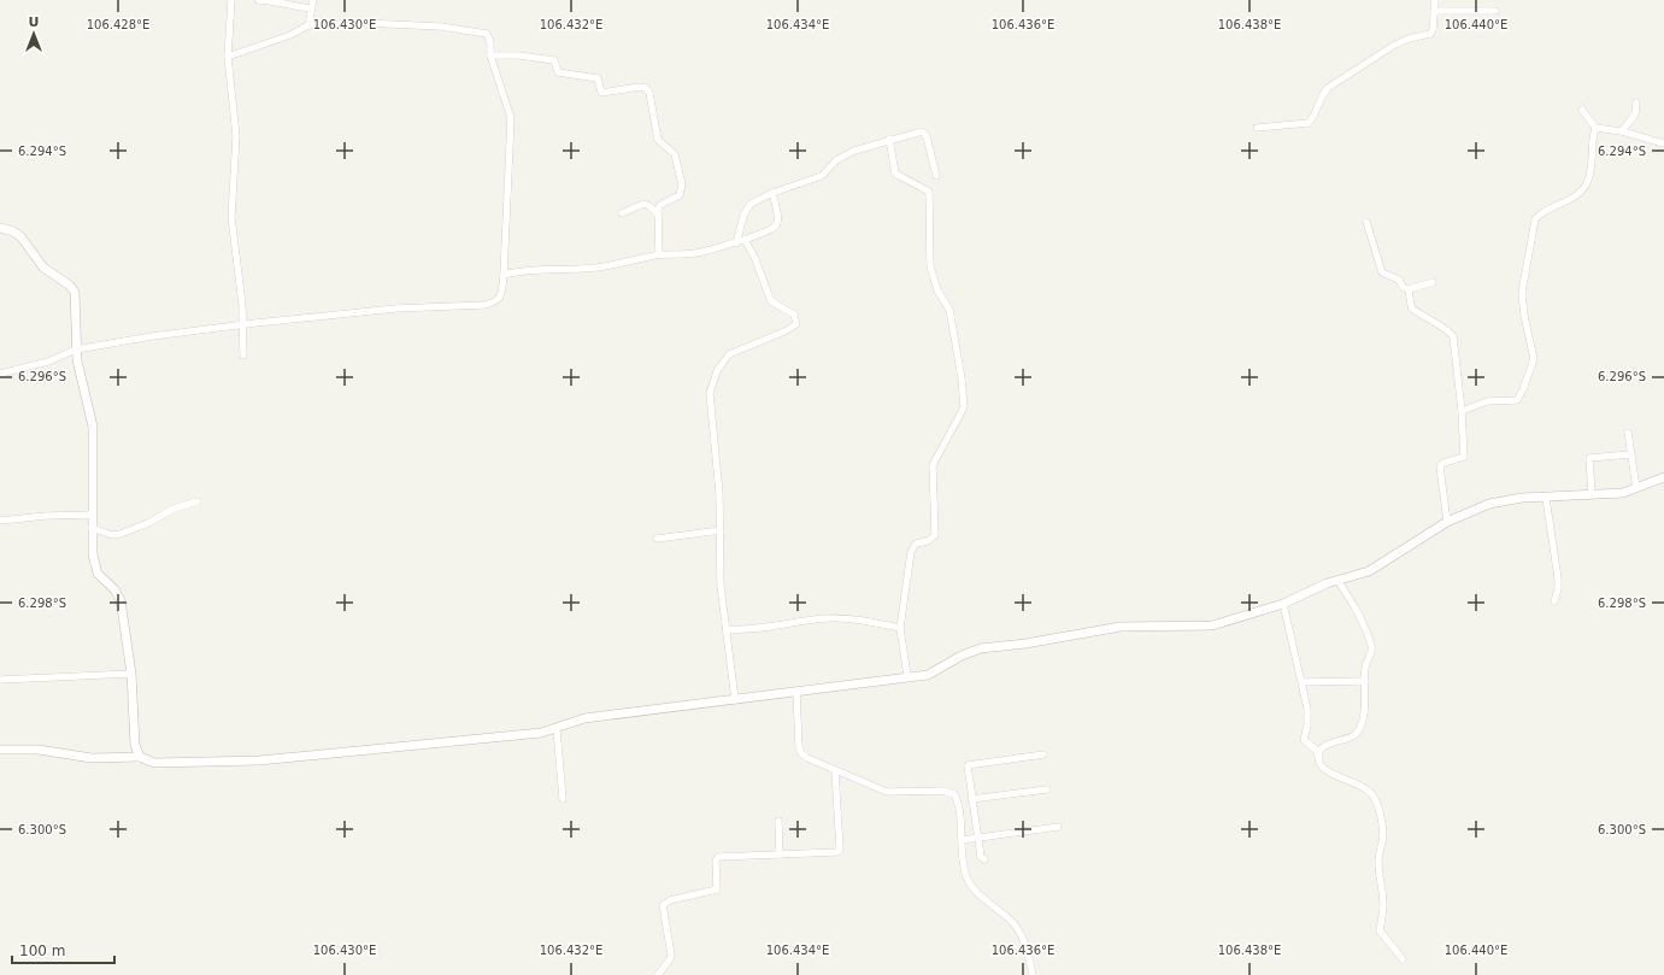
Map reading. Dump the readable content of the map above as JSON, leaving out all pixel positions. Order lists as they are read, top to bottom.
{
  "scale_bar": "100 m",
  "north": "top",
  "coordinates": [
    "106.428°E",
    "106.430°E",
    "106.432°E",
    "106.434°E",
    "106.436°E",
    "106.438°E",
    "106.440°E",
    "6.294°S",
    "6.296°S",
    "6.298°S",
    "6.300°S"
  ]
}
